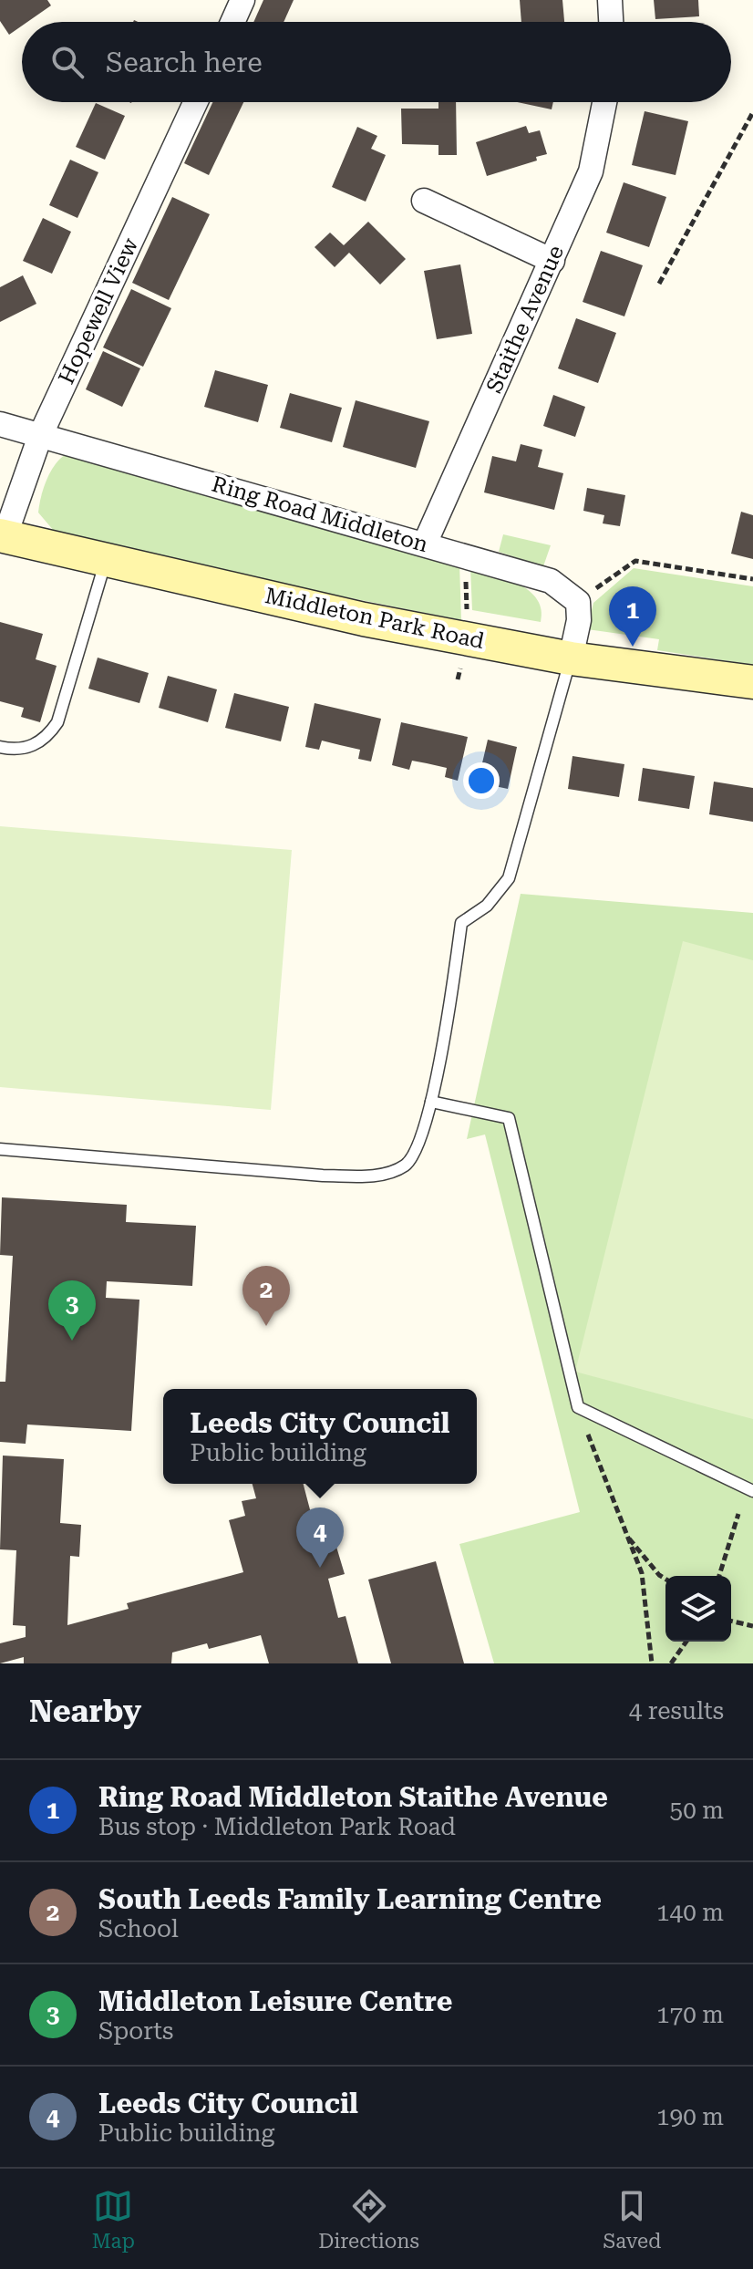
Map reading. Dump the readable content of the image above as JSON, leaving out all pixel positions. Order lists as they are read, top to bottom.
{
  "streets": {
    "street": [
      "Hopewell View",
      "Staithe Avenue",
      "Ring Road Middleton",
      "Middleton Park Road"
    ]
  },
  "crossings": [
    ["Hopewell View", "Ring Road Middleton"],
    ["Hopewell View", "Middleton Park Road"],
    ["Staithe Avenue", "Ring Road Middleton"]
  ],
  "page": {
    "search": "Search here",
    "pins": [
      "1",
      "2",
      "3",
      "4"
    ],
    "popup": ["Leeds City Council", "Public building"],
    "heading": ["Nearby", "4 results"],
    "list": [
      {
        "mark": "1",
        "name": "Ring Road Middleton Staithe Avenue",
        "note": "Bus stop · Middleton Park Road",
        "value": "50 m"
      },
      {
        "mark": "2",
        "name": "South Leeds Family Learning Centre",
        "note": "School",
        "value": "140 m"
      },
      {
        "mark": "3",
        "name": "Middleton Leisure Centre",
        "note": "Sports",
        "value": "170 m"
      },
      {
        "mark": "4",
        "name": "Leeds City Council",
        "note": "Public building",
        "value": "190 m"
      }
    ],
    "nav": ["Map", "Directions", "Saved"]
  }
}
